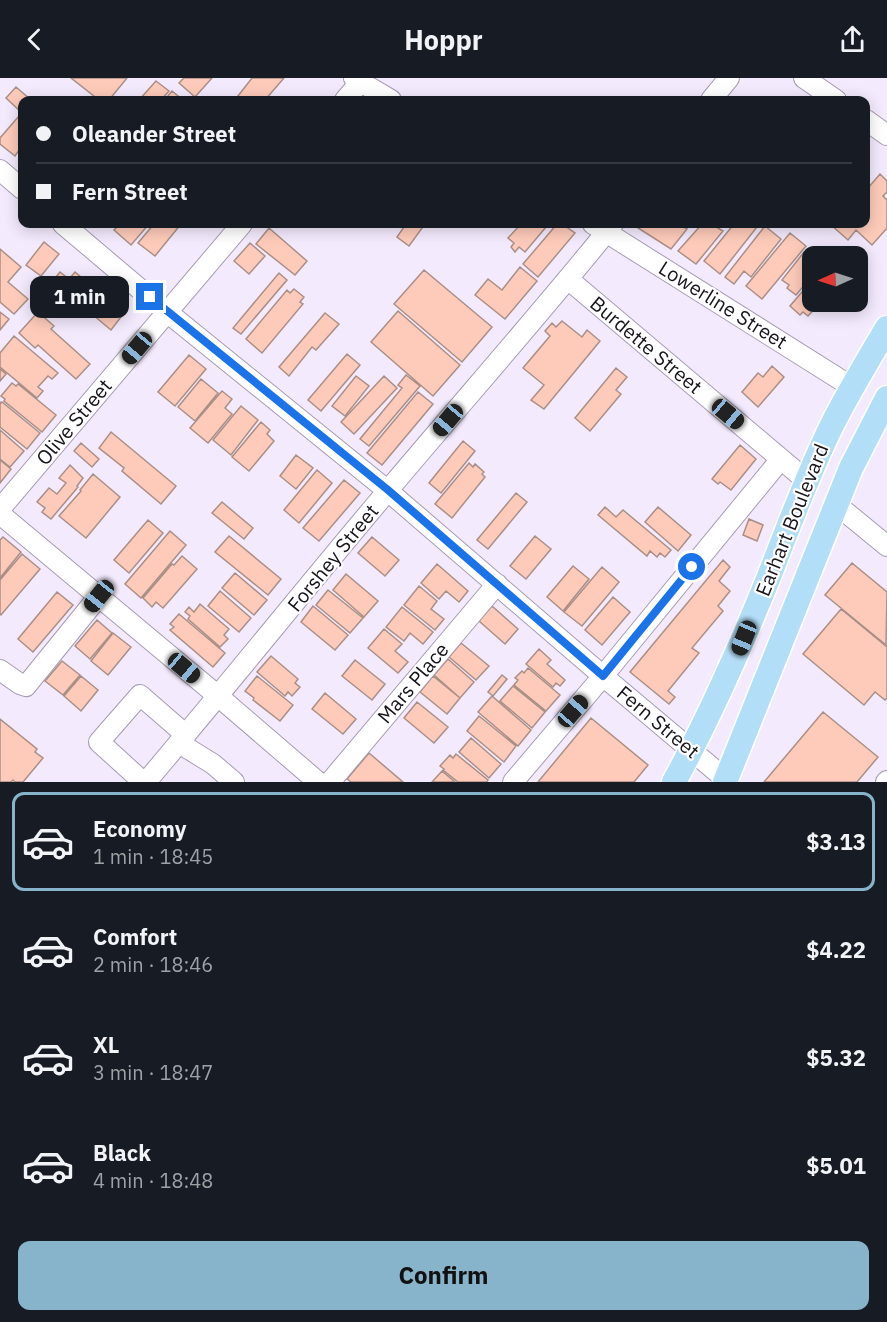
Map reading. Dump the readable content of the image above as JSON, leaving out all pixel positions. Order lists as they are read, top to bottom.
{
  "streets": {
    "main road": ["Earhart Boulevard"],
    "street": [
      "Lowerline Street",
      "Burdette Street",
      "Olive Street",
      "Forshey Street",
      "Mars Place",
      "Fern Street"
    ]
  },
  "crossings": [
    ["Lowerline Street", "Earhart Boulevard"],
    ["Burdette Street", "Earhart Boulevard"],
    ["Burdette Street", "Forshey Street"],
    ["Olive Street", "Fern Street"],
    ["Earhart Boulevard", "Fern Street"],
    ["Forshey Street", "Fern Street"],
    ["Mars Place", "Fern Street"]
  ],
  "north": "left",
  "page": {
    "header": "Hoppr",
    "banner": ["Oleander Street", "Fern Street"],
    "bubble": "1 min",
    "list": [
      {
        "name": "Economy",
        "note": "1 min · 18:45",
        "value": "$3.13"
      },
      {
        "name": "Comfort",
        "note": "2 min · 18:46",
        "value": "$4.22"
      },
      {
        "name": "XL",
        "note": "3 min · 18:47",
        "value": "$5.32"
      },
      {
        "name": "Black",
        "note": "4 min · 18:48",
        "value": "$5.01"
      }
    ],
    "buttons": "Confirm"
  }
}
